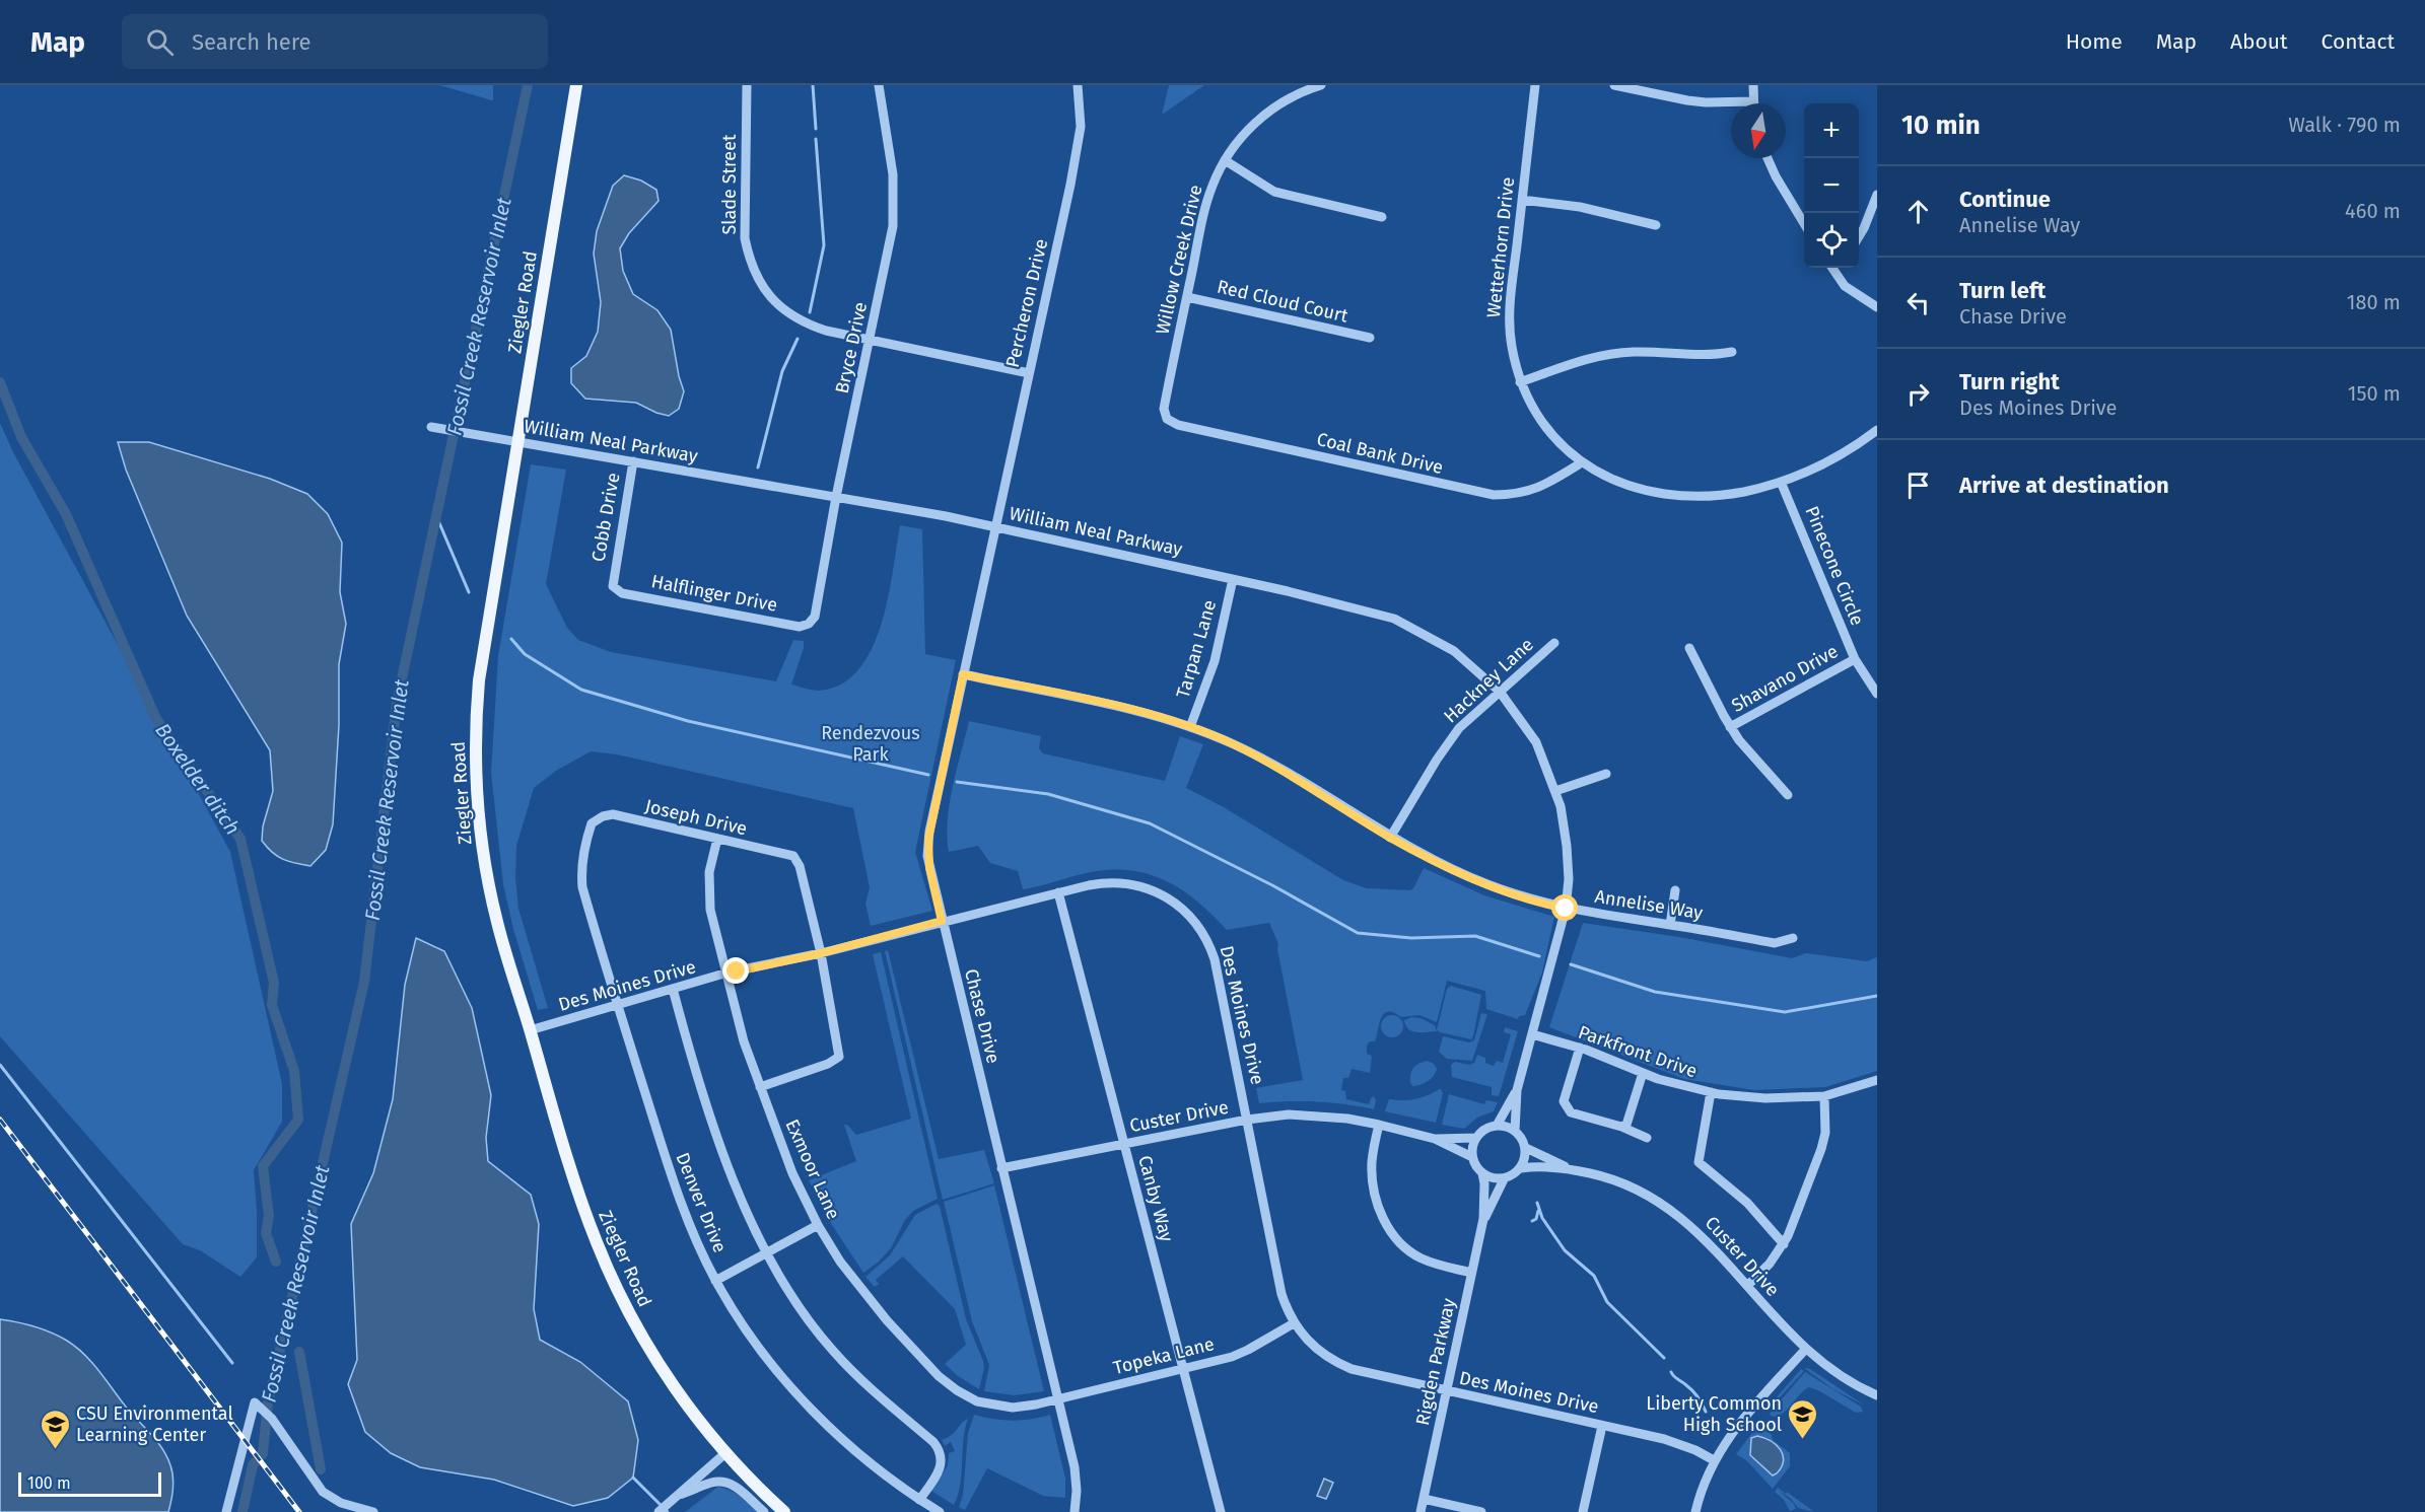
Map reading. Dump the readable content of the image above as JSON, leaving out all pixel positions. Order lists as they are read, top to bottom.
{
  "streets": {
    "main road": ["Ziegler Road"],
    "street": [
      "Slade Street",
      "Wetterhorn Drive",
      "Willow Creek Drive",
      "Red Cloud Court",
      "Percheron Drive",
      "Bryce Drive",
      "William Neal Parkway",
      "Coal Bank Drive",
      "Cobb Drive",
      "Pinecone Circle",
      "Halflinger Drive",
      "Tarpan Lane",
      "Shavano Drive",
      "Hackney Lane",
      "Joseph Drive",
      "Annelise Way",
      "Des Moines Drive",
      "Chase Drive",
      "Parkfront Drive",
      "Custer Drive",
      "Exmoor Lane",
      "Canby Way",
      "Denver Drive",
      "Topeka Lane",
      "Rigden Parkway"
    ]
  },
  "crossings": [
    ["Slade Street", "Percheron Drive"],
    ["Slade Street", "Bryce Drive"],
    ["Wetterhorn Drive", "Coal Bank Drive"],
    ["Wetterhorn Drive", "Pinecone Circle"],
    ["Willow Creek Drive", "Red Cloud Court"],
    ["Willow Creek Drive", "Coal Bank Drive"],
    ["Ziegler Road", "William Neal Parkway"],
    ["Ziegler Road", "Des Moines Drive"],
    ["Percheron Drive", "William Neal Parkway"],
    ["Percheron Drive", "Chase Drive"],
    ["Bryce Drive", "William Neal Parkway"],
    ["Bryce Drive", "Halflinger Drive"],
    ["William Neal Parkway", "Cobb Drive"],
    ["William Neal Parkway", "Tarpan Lane"],
    ["William Neal Parkway", "Hackney Lane"],
    ["William Neal Parkway", "Annelise Way"],
    ["William Neal Parkway", "Chase Drive"],
    ["Cobb Drive", "Halflinger Drive"],
    ["Pinecone Circle", "Shavano Drive"],
    ["Tarpan Lane", "Annelise Way"],
    ["Hackney Lane", "Annelise Way"],
    ["Joseph Drive", "Des Moines Drive"],
    ["Joseph Drive", "Exmoor Lane"],
    ["Joseph Drive", "Denver Drive"],
    ["Annelise Way", "Chase Drive"],
    ["Des Moines Drive", "Chase Drive"],
    ["Des Moines Drive", "Custer Drive"],
    ["Des Moines Drive", "Exmoor Lane"],
    ["Des Moines Drive", "Canby Way"],
    ["Des Moines Drive", "Denver Drive"],
    ["Des Moines Drive", "Topeka Lane"],
    ["Des Moines Drive", "Rigden Parkway"],
    ["Chase Drive", "Custer Drive"],
    ["Chase Drive", "Topeka Lane"],
    ["Custer Drive", "Canby Way"],
    ["Custer Drive", "Rigden Parkway"],
    ["Exmoor Lane", "Topeka Lane"],
    ["Canby Way", "Topeka Lane"]
  ],
  "water": ["Fossil Creek Reservoir Inlet", "Boxelder ditch"],
  "parks": ["Rendezvous Park"],
  "places": {
    "school or university": ["Liberty Common High School", "CSU Environmental Learning Center"]
  },
  "scale_bar": "100 m",
  "north": "bottom",
  "page": {
    "header": "Map",
    "search": "Search here",
    "nav": [
      "Home",
      "Map",
      "About",
      "Contact"
    ],
    "heading": ["10 min", "Walk · 790 m"],
    "map_buttons": ["+", "−"],
    "list": [
      ["Continue", "Annelise Way", "460 m"],
      ["Turn left", "Chase Drive", "180 m"],
      ["Turn right", "Des Moines Drive", "150 m"],
      "Arrive at destination"
    ],
    "scale": "100 m"
  }
}
